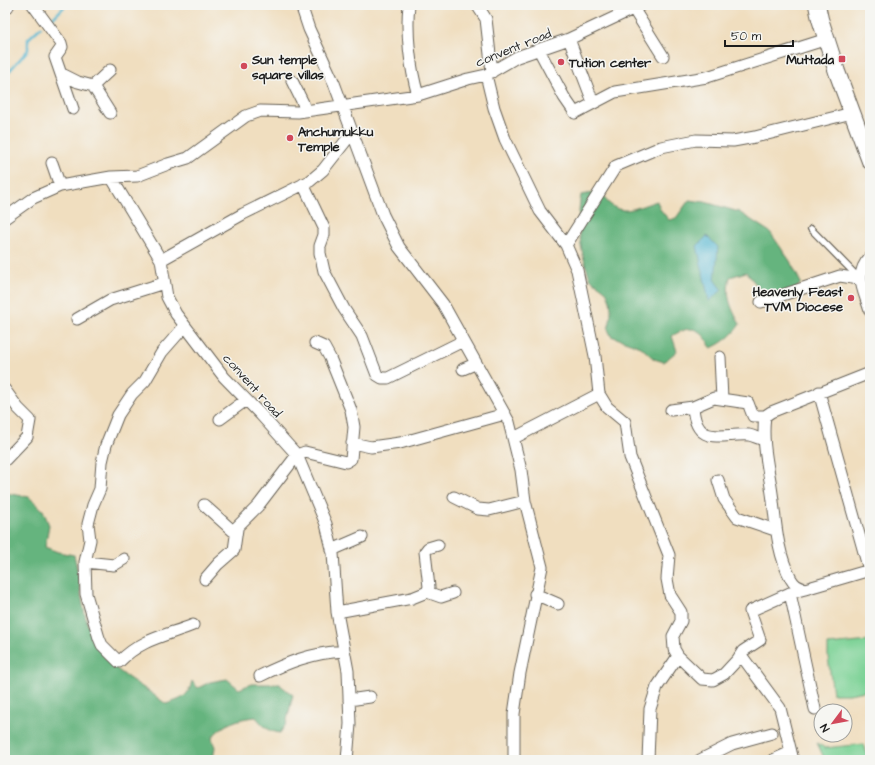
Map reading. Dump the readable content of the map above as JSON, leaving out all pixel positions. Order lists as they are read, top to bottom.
{
  "streets": {
    "street": ["convent road"]
  },
  "places": {
    "transit": ["Muttada"],
    "other": [
      "Tution center",
      "Sun temple square villas",
      "Anchumukku Temple",
      "Heavenly Feast TVM Diocese"
    ]
  },
  "scale_bar": "50 m",
  "north": "bottom left"
}
